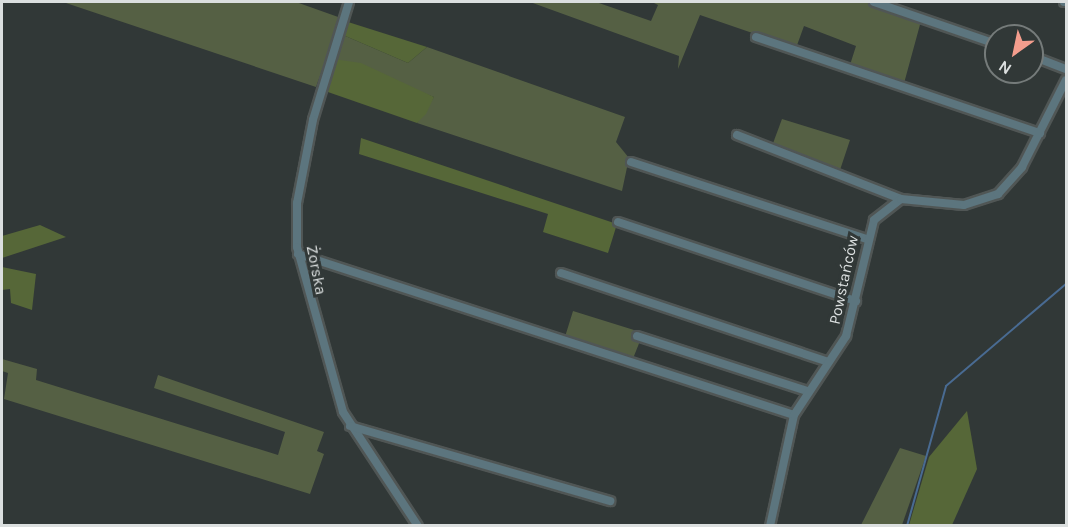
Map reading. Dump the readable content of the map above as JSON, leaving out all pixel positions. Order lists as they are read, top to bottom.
{
  "streets": {
    "street": ["Żorska", "Powstańców"]
  },
  "north": "bottom left"
}
